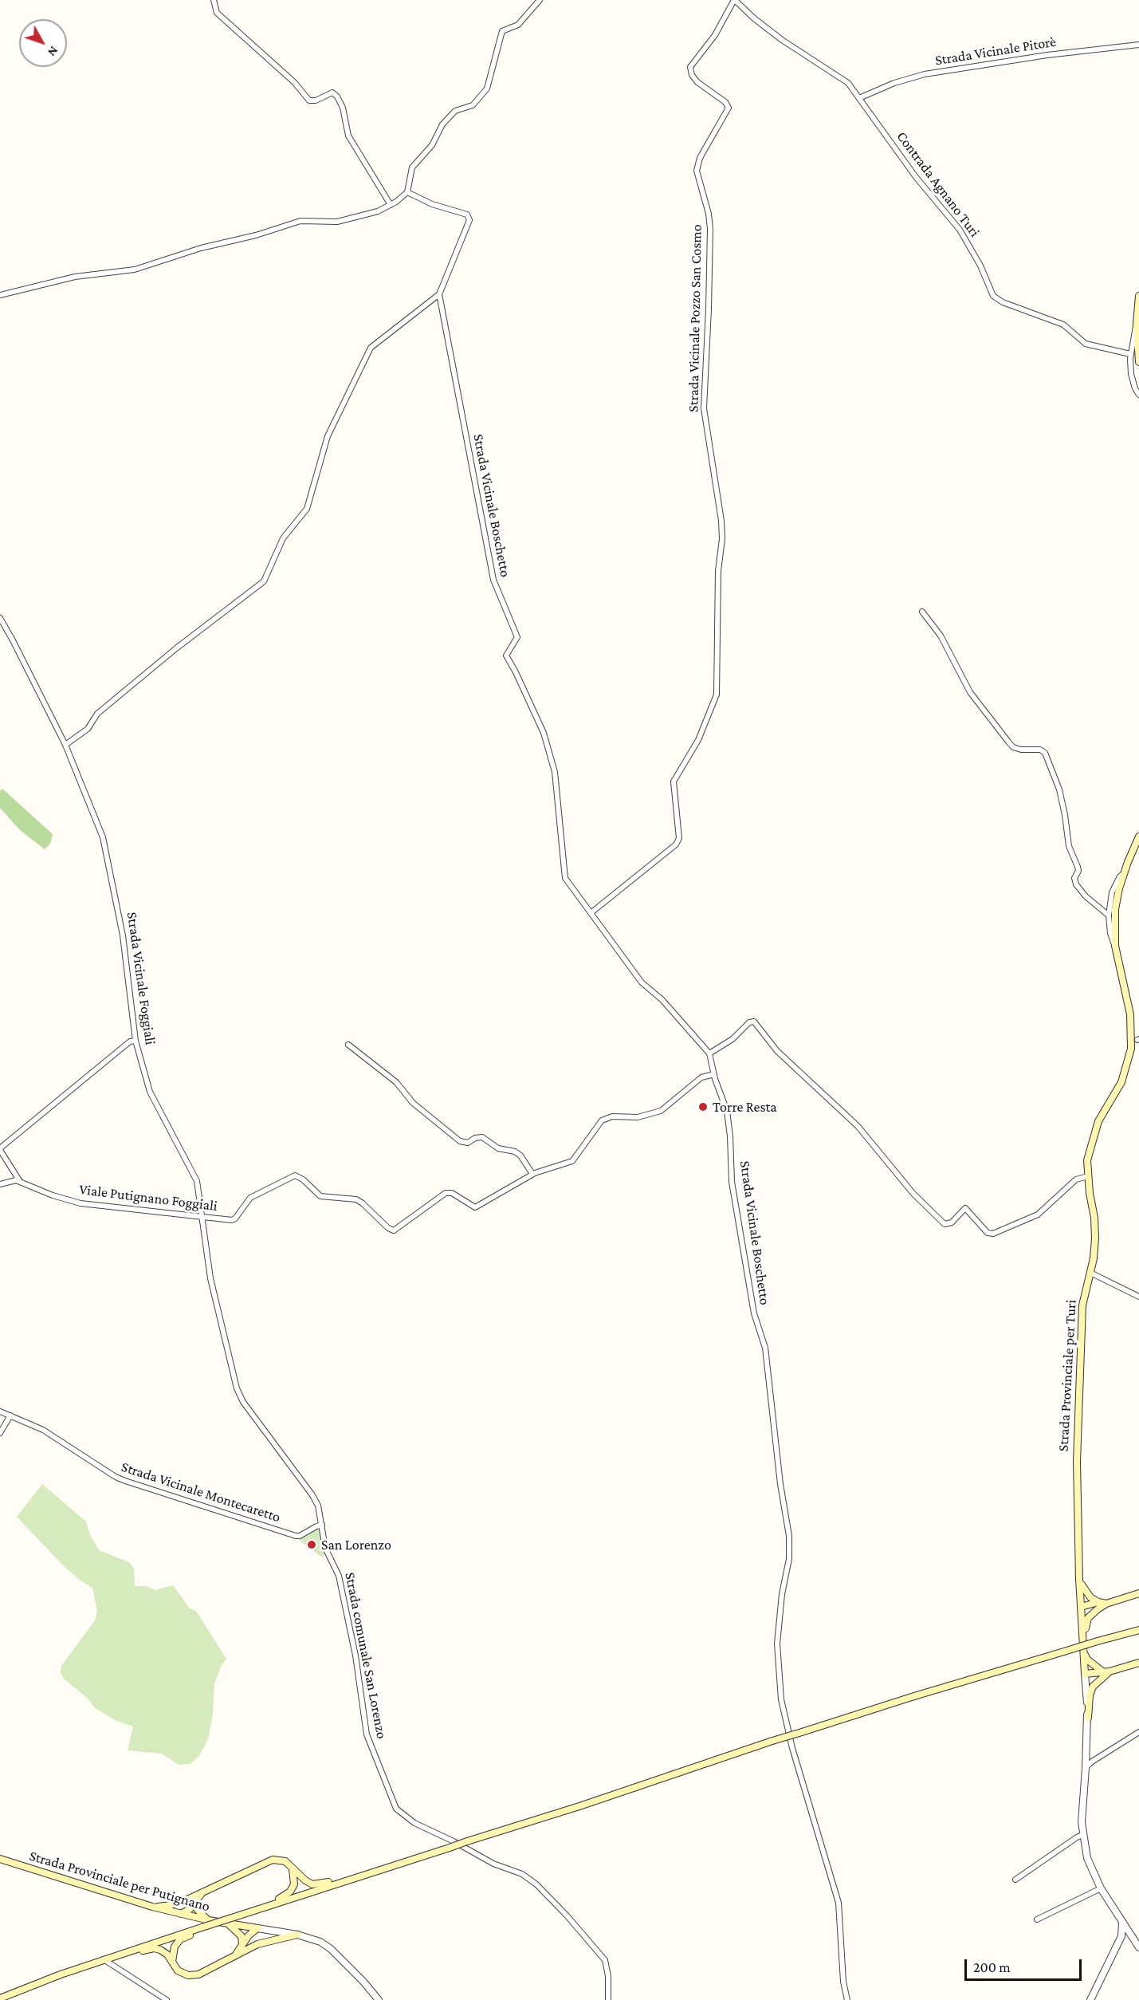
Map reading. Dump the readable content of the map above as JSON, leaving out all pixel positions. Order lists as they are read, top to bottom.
{
  "streets": {
    "main road": ["Strada Provinciale per Turi", "Strada Provinciale per Putignano"],
    "street": [
      "Strada Vicinale Pitorè",
      "Contrada Agnano Turi",
      "Strada Vicinale Pozzo San Cosmo",
      "Strada Vicinale Boschetto",
      "Strada Vicinale Foggiali",
      "Viale Putignano Foggiali",
      "Strada Vicinale Montecaretto",
      "Strada comunale San Lorenzo"
    ]
  },
  "crossings": [
    ["Strada Vicinale Pitorè", "Contrada Agnano Turi"],
    ["Contrada Agnano Turi", "Strada Vicinale Pozzo San Cosmo"],
    ["Strada Vicinale Pozzo San Cosmo", "Strada Vicinale Boschetto"],
    ["Strada Vicinale Boschetto", "Viale Putignano Foggiali"],
    ["Strada Vicinale Foggiali", "Viale Putignano Foggiali"],
    ["Strada Vicinale Foggiali", "Strada Vicinale Montecaretto"],
    ["Strada Vicinale Foggiali", "Strada comunale San Lorenzo"],
    ["Strada Vicinale Montecaretto", "Strada comunale San Lorenzo"]
  ],
  "places": ["Torre Resta", "San Lorenzo"],
  "scale_bar": "200 m",
  "north": "bottom right"
}
